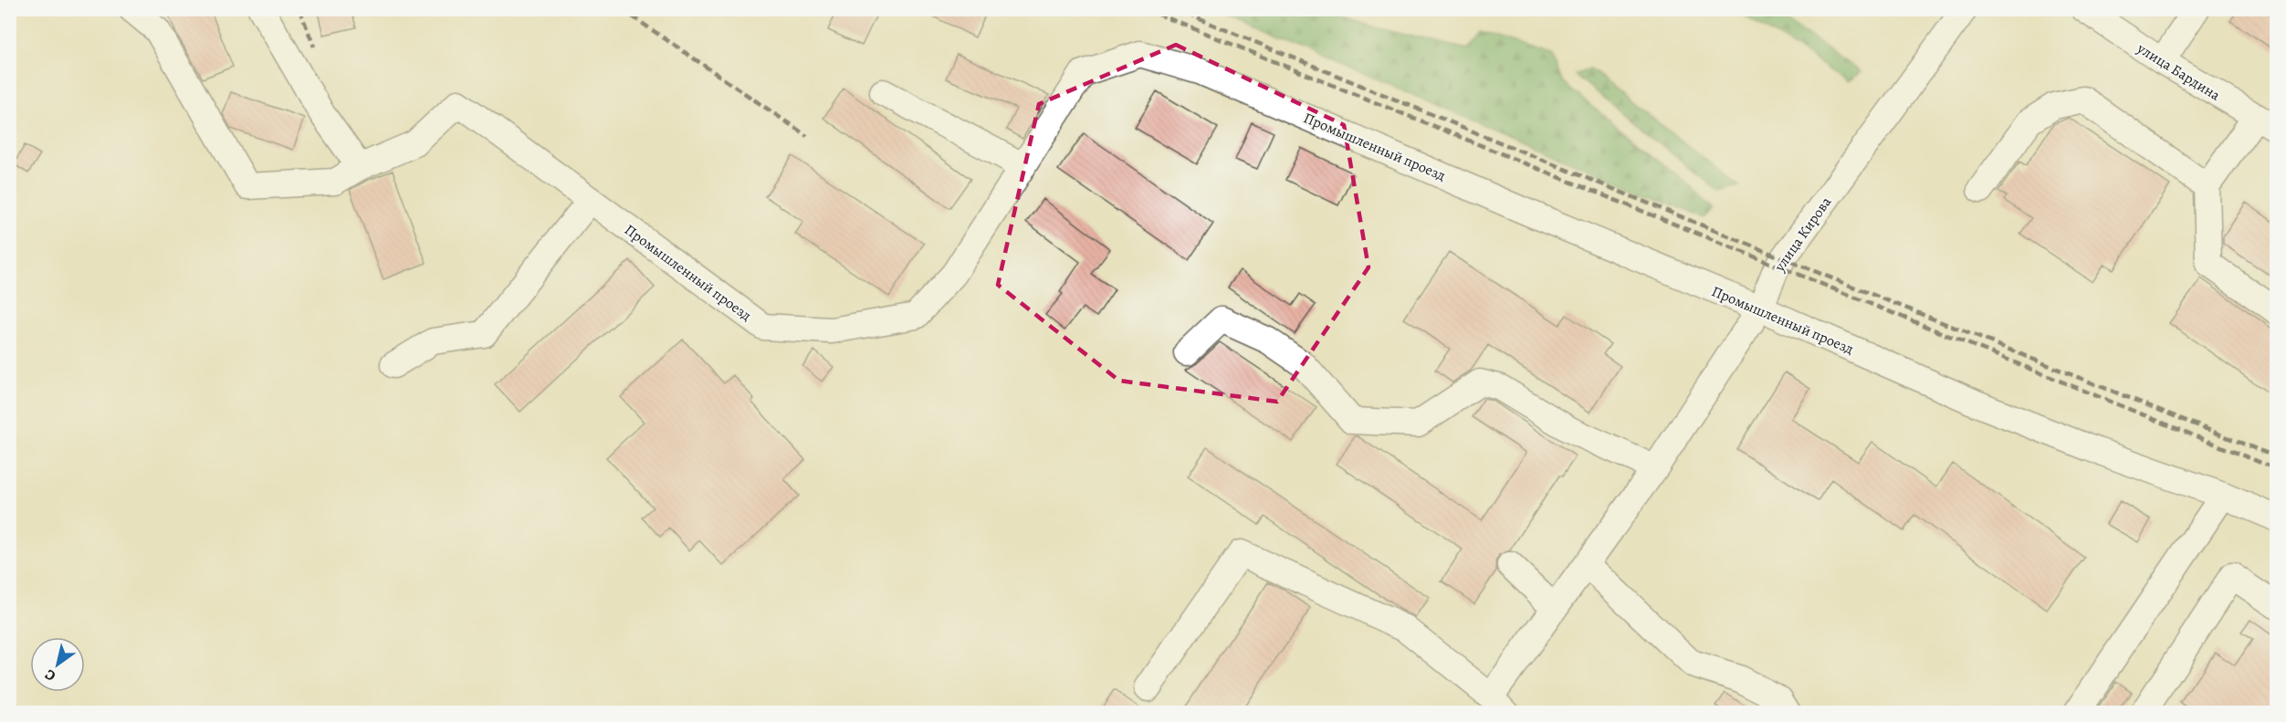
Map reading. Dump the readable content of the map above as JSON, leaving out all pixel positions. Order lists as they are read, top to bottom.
{
  "streets": {
    "street": ["улица Бардина", "Промышленный проезд", "улица Кирова"]
  },
  "crossings": [
    ["Промышленный проезд", "улица Кирова"]
  ],
  "north": "bottom left"
}
